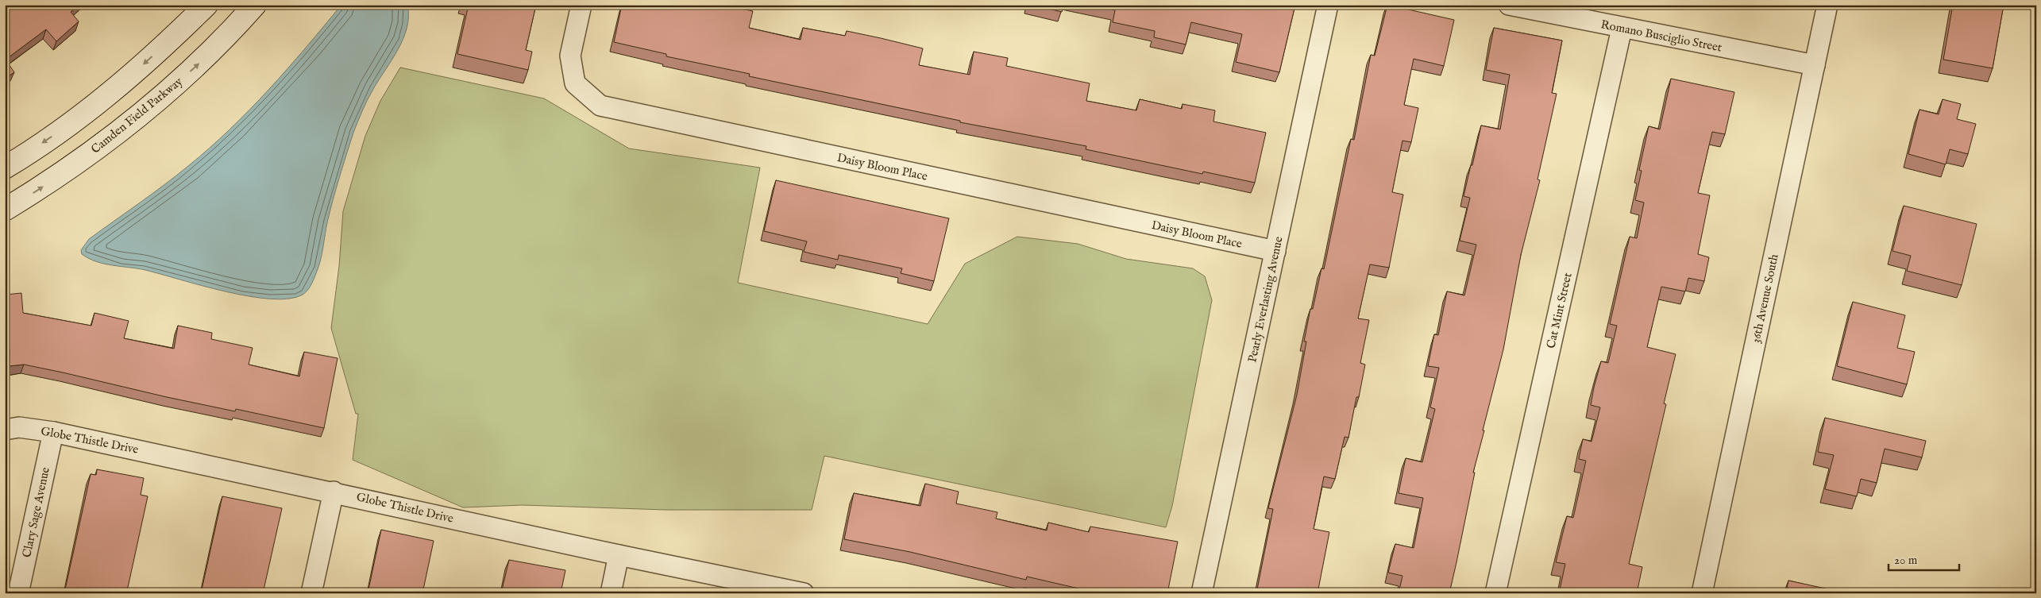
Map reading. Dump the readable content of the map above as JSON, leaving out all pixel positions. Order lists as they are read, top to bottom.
{
  "streets": {
    "street": [
      "Romano Busciglio Street",
      "Camden Field Parkway",
      "Daisy Bloom Place",
      "36th Avenue South",
      "Pearly Everlasting Avenue",
      "Cat Mint Street",
      "Globe Thistle Drive",
      "Clary Sage Avenue"
    ]
  },
  "crossings": [
    ["Romano Busciglio Street", "36th Avenue South"],
    ["Romano Busciglio Street", "Cat Mint Street"],
    ["Daisy Bloom Place", "Pearly Everlasting Avenue"],
    ["Globe Thistle Drive", "Clary Sage Avenue"]
  ],
  "scale_bar": "20 m"
}
